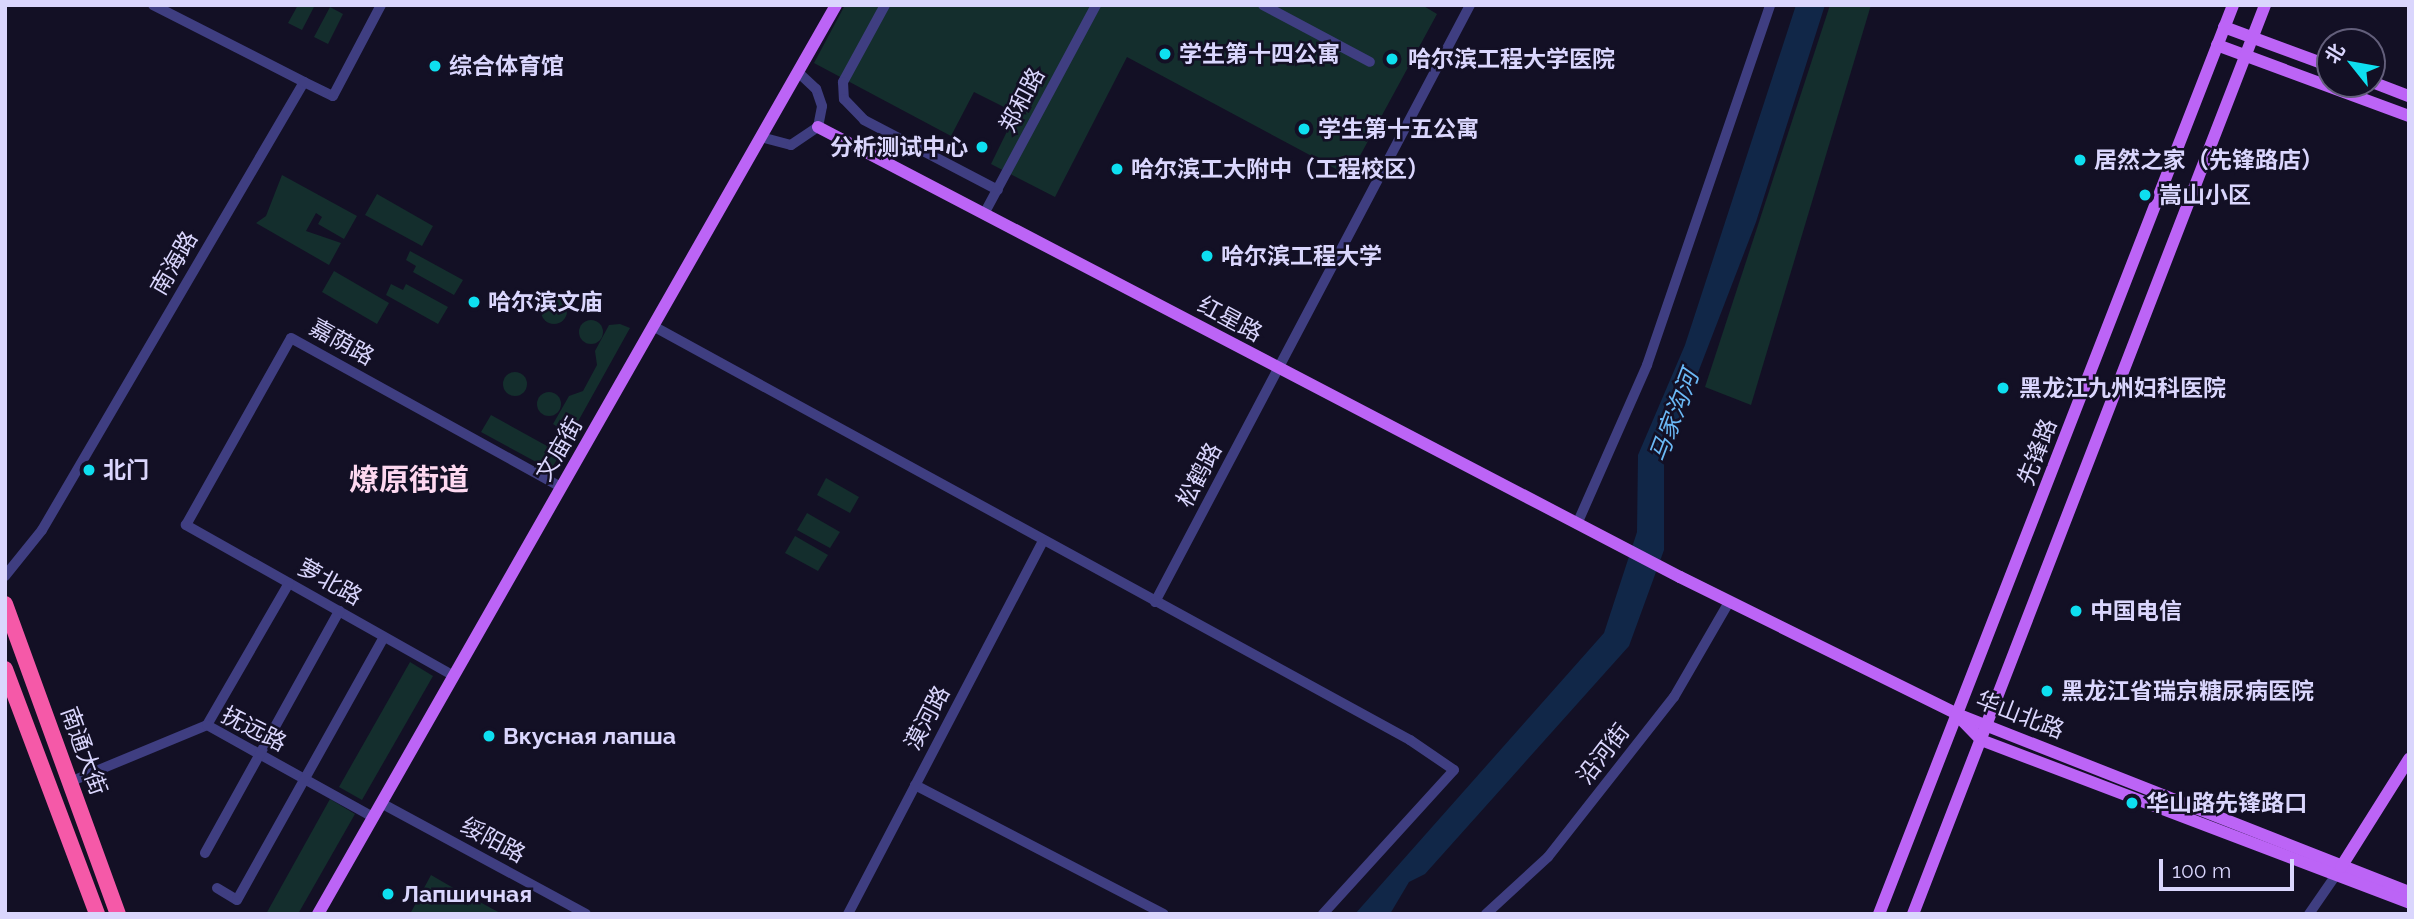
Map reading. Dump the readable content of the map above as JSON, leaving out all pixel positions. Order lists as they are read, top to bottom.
{
  "streets": {
    "highway": ["南通大街"],
    "main road": [
      "红星路",
      "文庙街",
      "先锋路",
      "华山北路"
    ],
    "street": [
      "郑和路",
      "南海路",
      "嘉荫路",
      "松鹤路",
      "萝北路",
      "漠河路",
      "抚远路",
      "沿河街",
      "绥阳路"
    ]
  },
  "crossings": [
    ["郑和路", "红星路"],
    ["红星路", "先锋路"],
    ["红星路", "松鹤路"],
    ["红星路", "华山北路"],
    ["红星路", "沿河街"],
    ["嘉荫路", "文庙街"],
    ["嘉荫路", "萝北路"],
    ["文庙街", "萝北路"],
    ["文庙街", "抚远路"],
    ["文庙街", "绥阳路"],
    ["先锋路", "华山北路"],
    ["抚远路", "南通大街"]
  ],
  "districts": ["燎原街道"],
  "water": ["马家沟河"],
  "places": [
    "学生第十四公寓",
    "哈尔滨工程大学医院",
    "综合体育馆",
    "学生第十五公寓",
    "分析测试中心",
    "居然之家（先锋路店）",
    "哈尔滨工大附中（工程校区）",
    "嵩山小区",
    "哈尔滨工程大学",
    "哈尔滨文庙",
    "黑龙江九州妇科医院",
    "北门",
    "中国电信",
    "黑龙江省瑞京糖尿病医院",
    "Вкусная лапша",
    "华山路先锋路口",
    "Лапшичная"
  ],
  "scale_bar": "100 m",
  "north": "top left"
}
